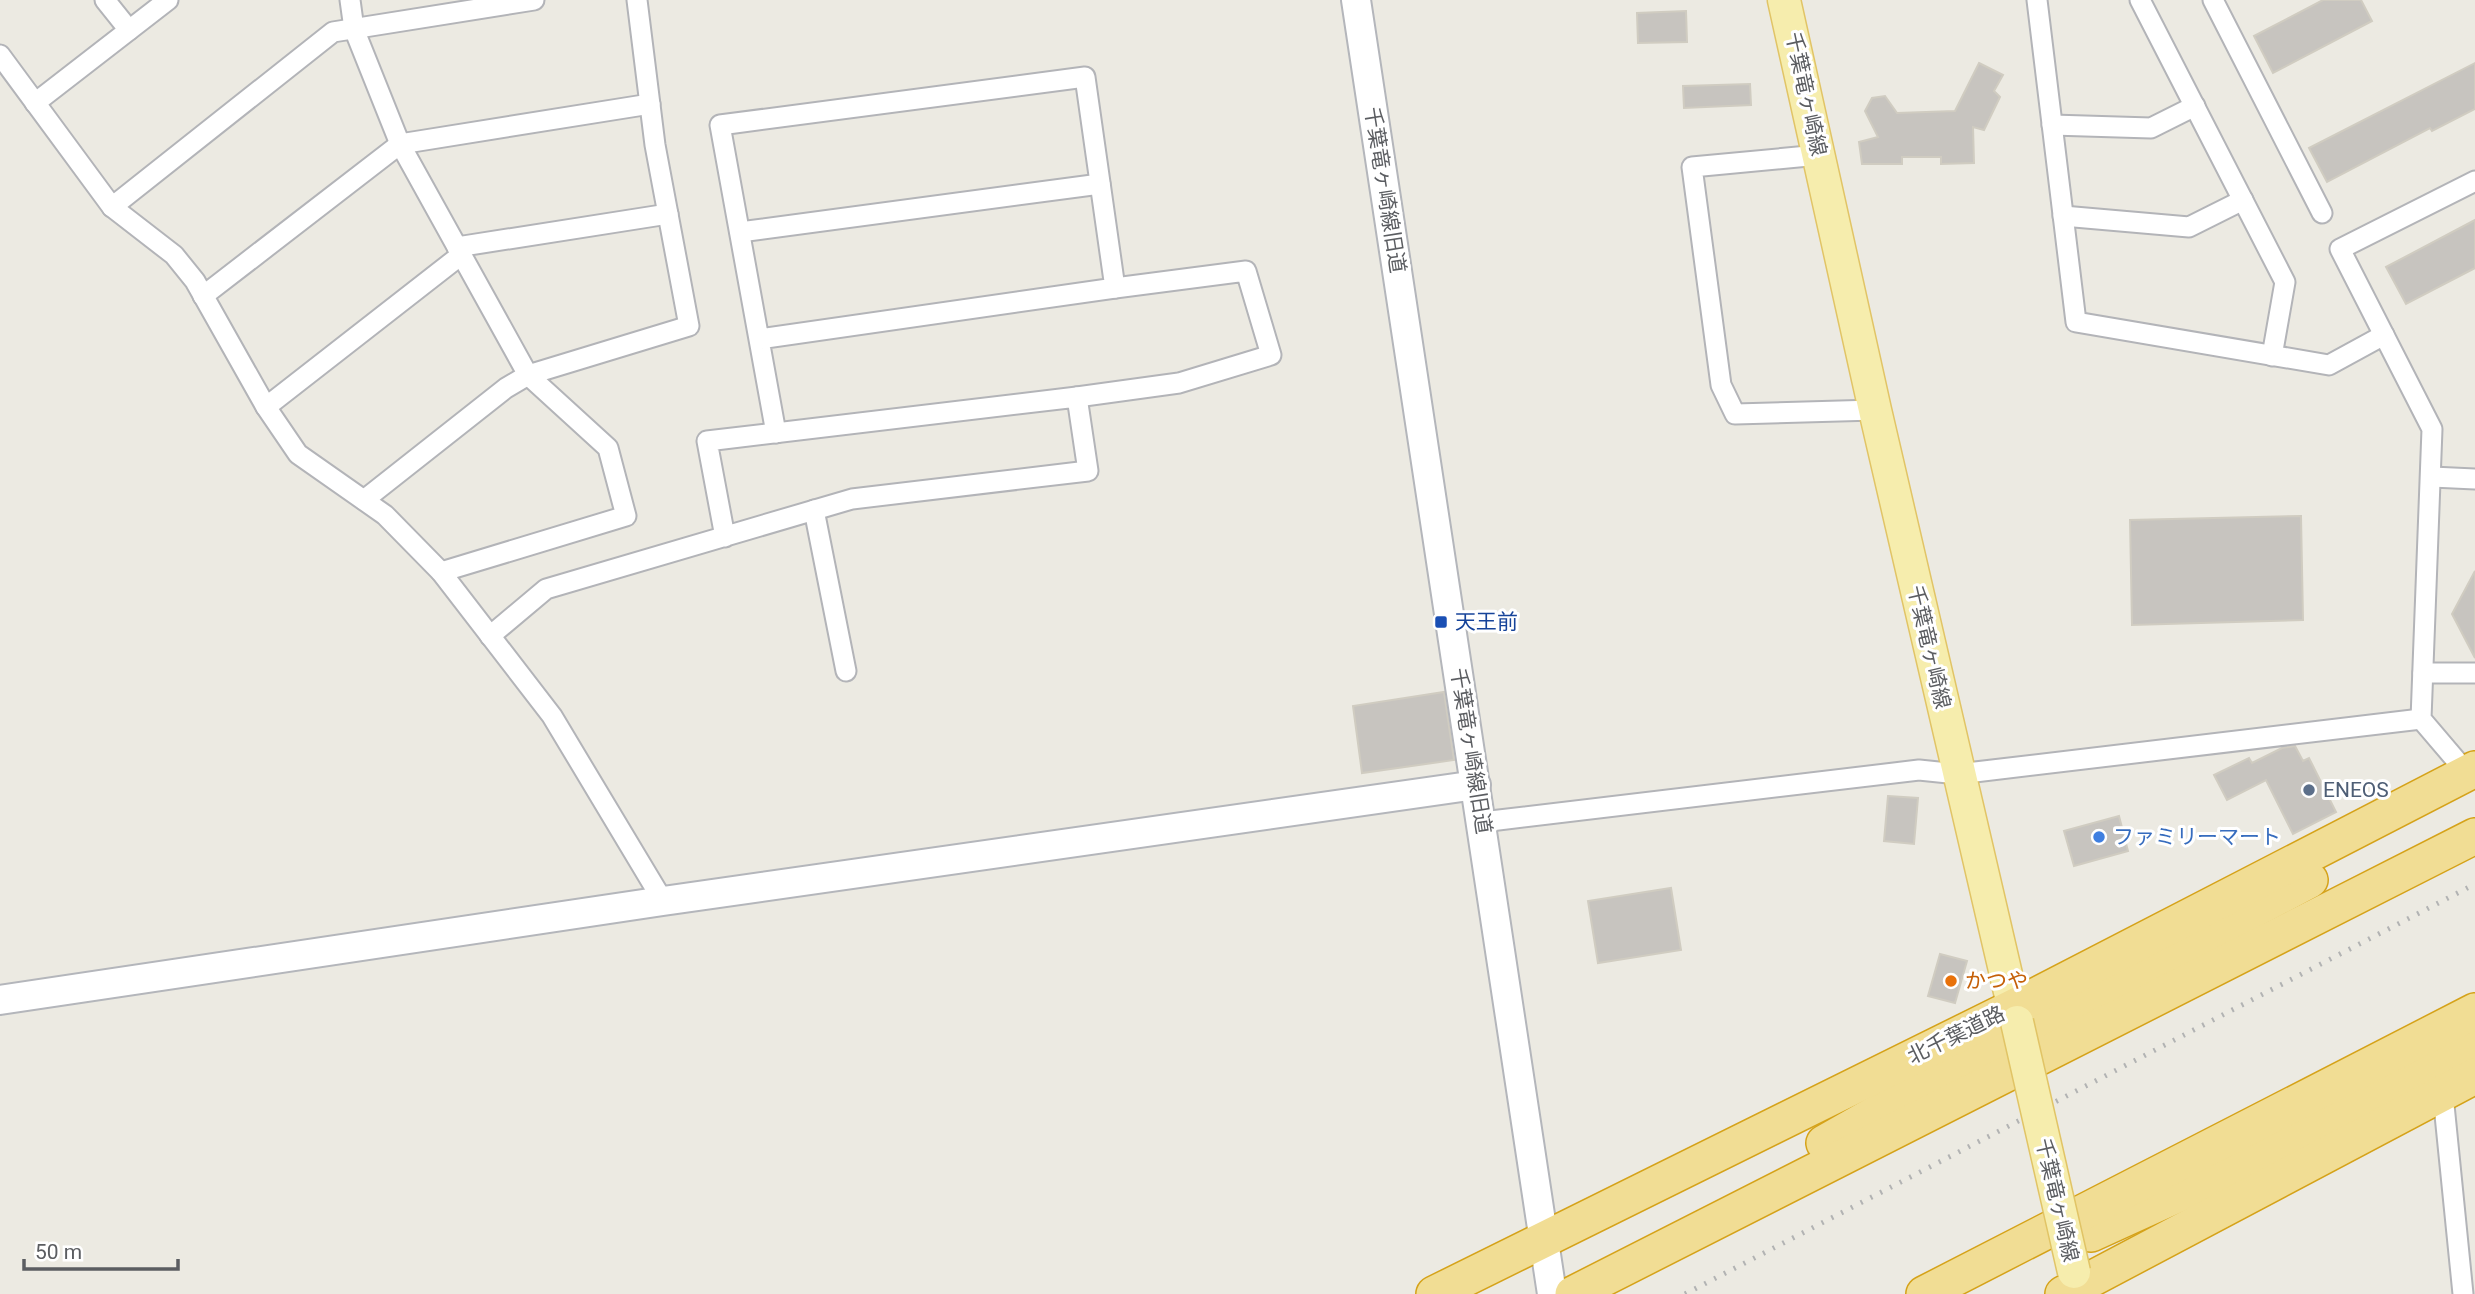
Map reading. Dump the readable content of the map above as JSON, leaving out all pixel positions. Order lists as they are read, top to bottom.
{
  "streets": {
    "highway": ["北千葉道路"],
    "main road": ["千葉竜ヶ崎線"],
    "street": ["千葉竜ヶ崎線旧道"]
  },
  "crossings": [
    ["千葉竜ヶ崎線", "北千葉道路"],
    ["千葉竜ヶ崎線旧道", "北千葉道路"]
  ],
  "places": {
    "transit": ["天王前"],
    "other": ["ENEOS", "ファミリーマート", "かつや"]
  },
  "scale_bar": "50 m"
}
